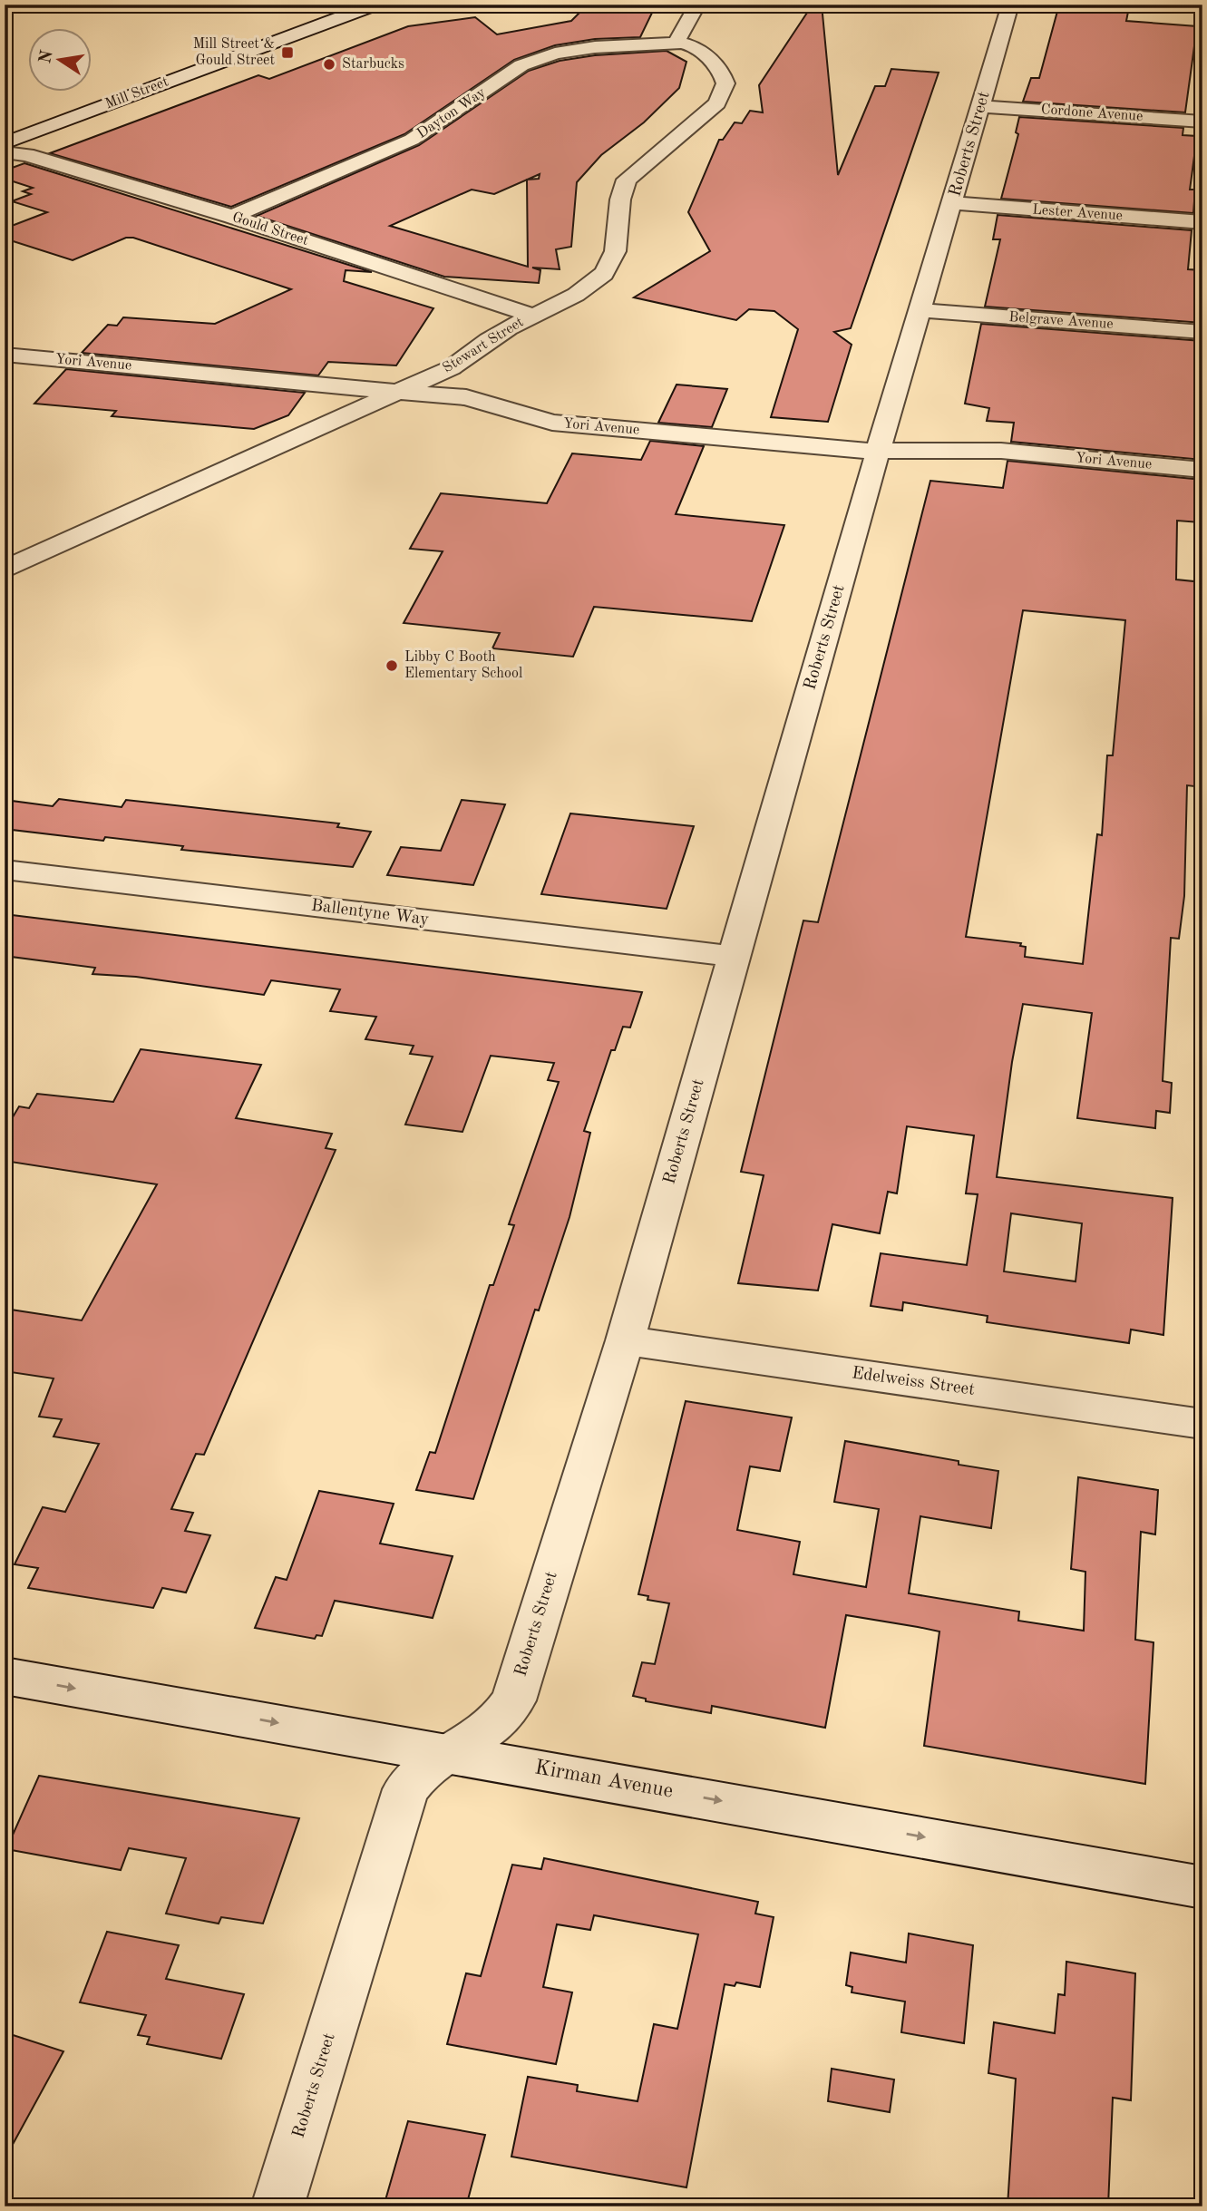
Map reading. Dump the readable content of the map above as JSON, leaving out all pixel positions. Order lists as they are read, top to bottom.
{
  "streets": {
    "street": [
      "Mill Street",
      "Dayton Way",
      "Cordone Avenue",
      "Roberts Street",
      "Lester Avenue",
      "Gould Street",
      "Belgrave Avenue",
      "Stewart Street",
      "Yori Avenue",
      "Ballentyne Way",
      "Edelweiss Street",
      "Kirman Avenue"
    ]
  },
  "crossings": [
    ["Dayton Way", "Gould Street"],
    ["Dayton Way", "Stewart Street"],
    ["Cordone Avenue", "Roberts Street"],
    ["Roberts Street", "Lester Avenue"],
    ["Roberts Street", "Belgrave Avenue"],
    ["Roberts Street", "Yori Avenue"],
    ["Roberts Street", "Ballentyne Way"],
    ["Roberts Street", "Edelweiss Street"],
    ["Roberts Street", "Kirman Avenue"],
    ["Gould Street", "Stewart Street"],
    ["Stewart Street", "Yori Avenue"]
  ],
  "one_way": ["Kirman Avenue"],
  "places": {
    "transit": ["Mill Street & Gould Street"],
    "other": ["Starbucks", "Libby C Booth Elementary School"]
  },
  "north": "left"
}
